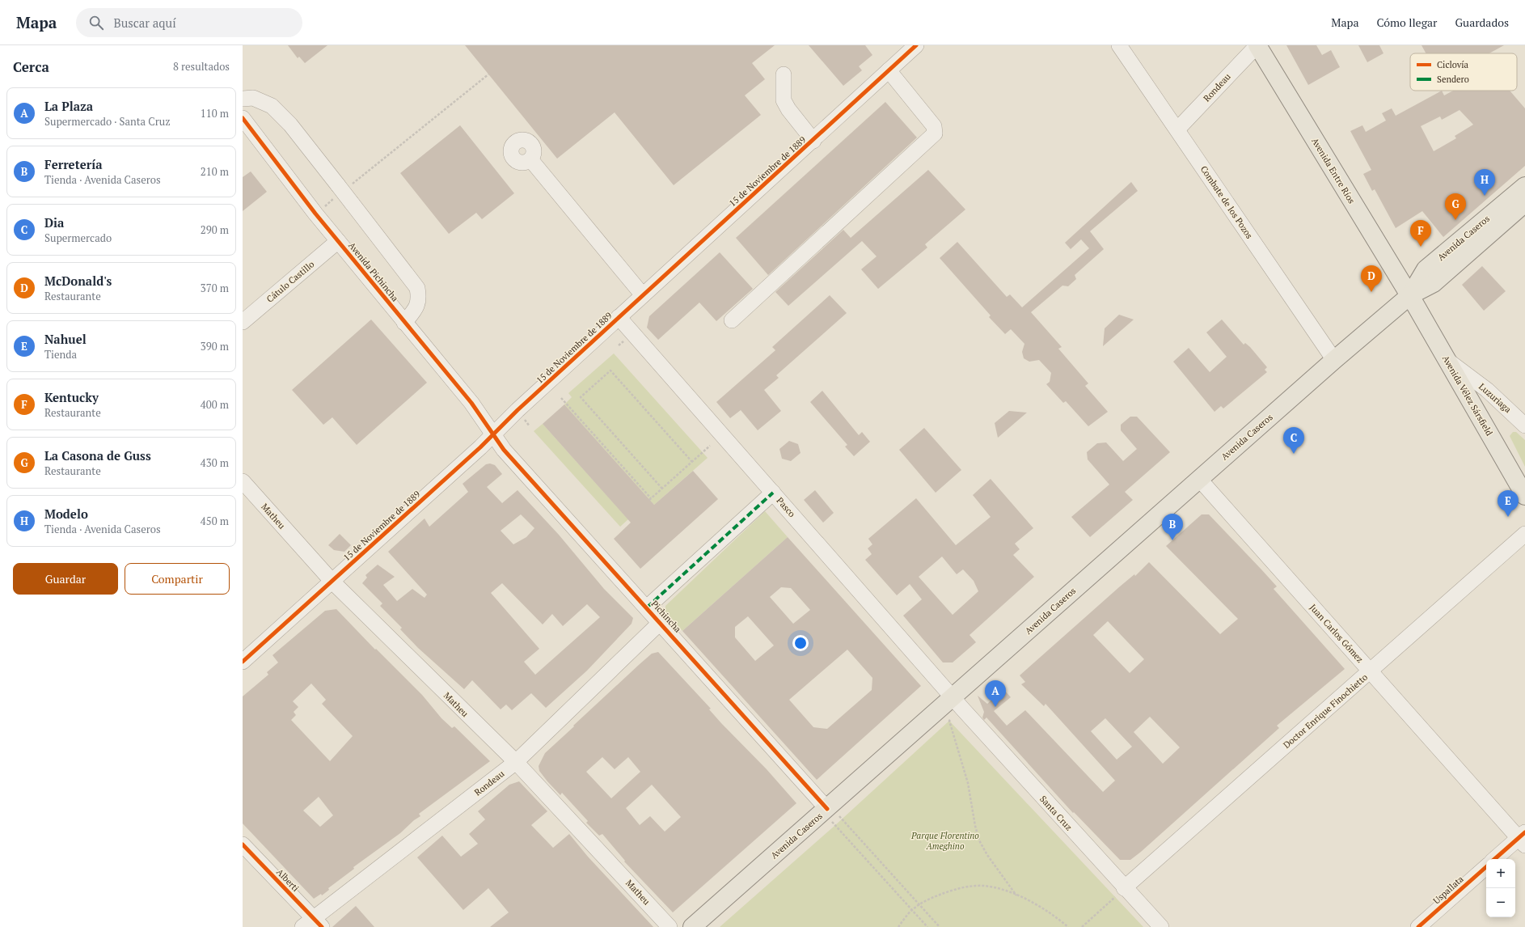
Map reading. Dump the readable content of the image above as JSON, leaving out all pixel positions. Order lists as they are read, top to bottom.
{
  "streets": {
    "main road": ["Avenida Entre Ríos", "Avenida Caseros", "Avenida Vélez Sársfield"],
    "street": [
      "Rondeau",
      "15 de Noviembre de 1889",
      "Combate de los Pozos",
      "Avenida Pichincha",
      "Cátulo Castillo",
      "Luzuriaga",
      "Pasco",
      "Matheu",
      "Pichincha",
      "Juan Carlos Gómez",
      "Doctor Enrique Finochietto",
      "Santa Cruz",
      "Alberti",
      "Uspallata"
    ]
  },
  "crossings": [
    ["Rondeau", "Avenida Entre Ríos"],
    ["Rondeau", "Combate de los Pozos"],
    ["Rondeau", "Matheu"],
    ["Rondeau", "Pichincha"],
    ["Rondeau", "Alberti"],
    ["Avenida Entre Ríos", "Avenida Caseros"],
    ["Avenida Entre Ríos", "Avenida Vélez Sársfield"],
    ["15 de Noviembre de 1889", "Avenida Pichincha"],
    ["15 de Noviembre de 1889", "Pasco"],
    ["15 de Noviembre de 1889", "Matheu"],
    ["15 de Noviembre de 1889", "Pichincha"],
    ["Combate de los Pozos", "Avenida Caseros"],
    ["Avenida Caseros", "Avenida Vélez Sársfield"],
    ["Avenida Caseros", "Pasco"],
    ["Avenida Caseros", "Pichincha"],
    ["Avenida Caseros", "Juan Carlos Gómez"],
    ["Avenida Caseros", "Santa Cruz"],
    ["Avenida Pichincha", "Cátulo Castillo"],
    ["Avenida Pichincha", "Pichincha"],
    ["Avenida Vélez Sársfield", "Luzuriaga"],
    ["Pasco", "Santa Cruz"],
    ["Juan Carlos Gómez", "Doctor Enrique Finochietto"],
    ["Doctor Enrique Finochietto", "Santa Cruz"]
  ],
  "parks": ["Parque Florentino Ameghino"],
  "legend": ["Ciclovía", "Sendero"],
  "page": {
    "header": "Mapa",
    "search": "Buscar aquí",
    "nav": ["Mapa", "Cómo llegar", "Guardados"],
    "heading": ["Cerca", "8 resultados"],
    "list": [
      {
        "mark": "A",
        "name": "La Plaza",
        "note": "Supermercado · Santa Cruz",
        "value": "110 m"
      },
      {
        "mark": "B",
        "name": "Ferretería",
        "note": "Tienda · Avenida Caseros",
        "value": "210 m"
      },
      {
        "mark": "C",
        "name": "Dia",
        "note": "Supermercado",
        "value": "290 m"
      },
      {
        "mark": "D",
        "name": "McDonald's",
        "note": "Restaurante",
        "value": "370 m"
      },
      {
        "mark": "E",
        "name": "Nahuel",
        "note": "Tienda",
        "value": "390 m"
      },
      {
        "mark": "F",
        "name": "Kentucky",
        "note": "Restaurante",
        "value": "400 m"
      },
      {
        "mark": "G",
        "name": "La Casona de Guss",
        "note": "Restaurante",
        "value": "430 m"
      },
      {
        "mark": "H",
        "name": "Modelo",
        "note": "Tienda · Avenida Caseros",
        "value": "450 m"
      }
    ],
    "pins": [
      "H",
      "G",
      "F",
      "D",
      "C",
      "E",
      "B",
      "A"
    ],
    "buttons": ["Guardar", "Compartir"],
    "map_buttons": ["+", "−"]
  }
}
